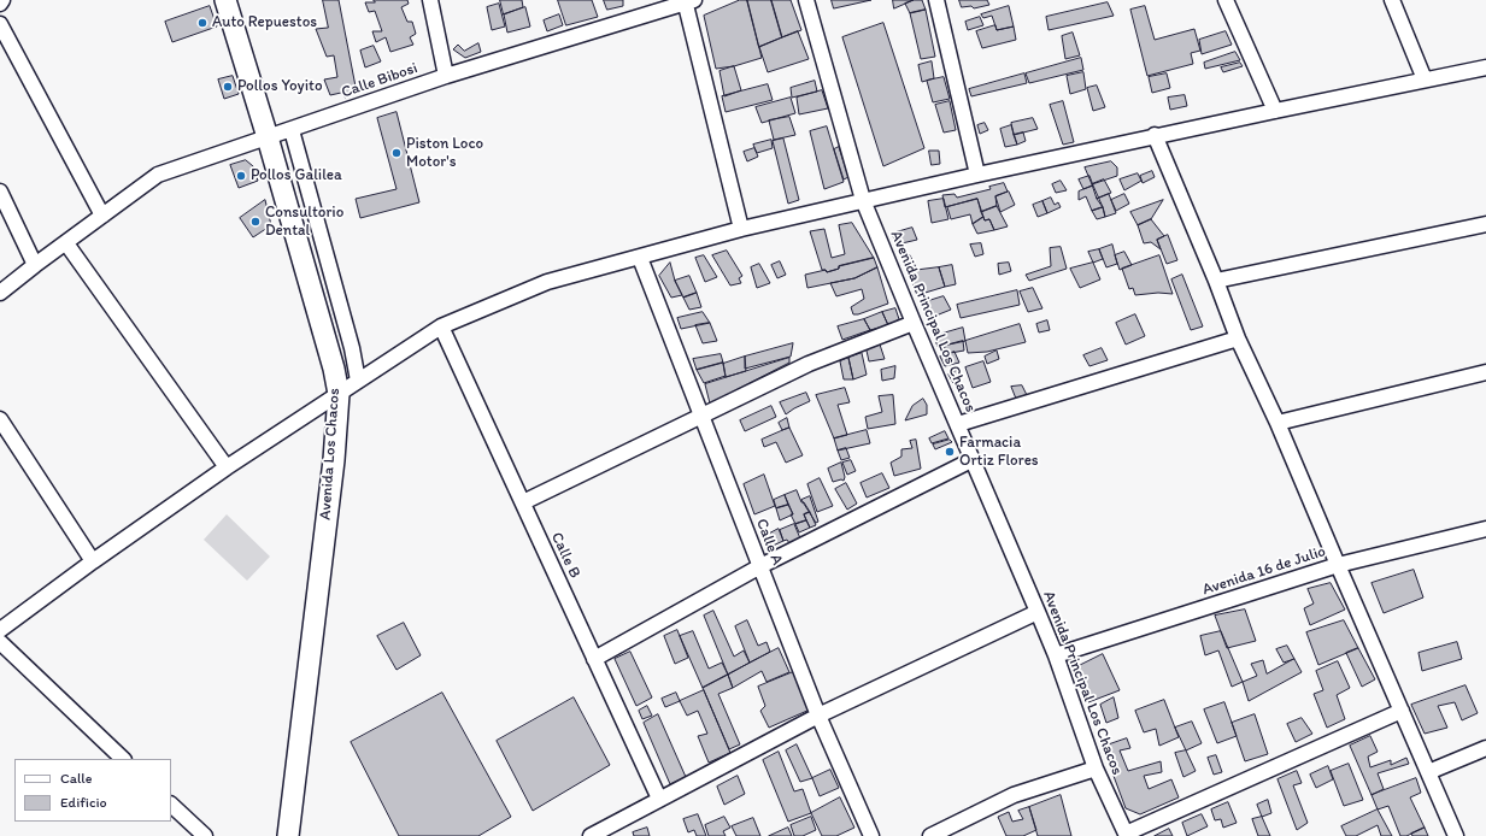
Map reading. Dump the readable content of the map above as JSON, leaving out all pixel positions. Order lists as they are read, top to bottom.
{
  "streets": {
    "street": [
      "Calle Bibosi",
      "Avenida Principal Los Chacos",
      "Avenida Los Chacos",
      "Calle A",
      "Calle B",
      "Avenida 16 de Julio"
    ]
  },
  "crossings": [
    ["Calle Bibosi", "Avenida Los Chacos"],
    ["Avenida Principal Los Chacos", "Avenida 16 de Julio"]
  ],
  "places": [
    "Auto Repuestos",
    "Pollos Yoyito",
    "Piston Loco Motor's",
    "Pollos Galilea",
    "Consultorio Dental",
    "Farmacia Ortiz Flores"
  ],
  "legend": ["Calle", "Edificio"]
}
